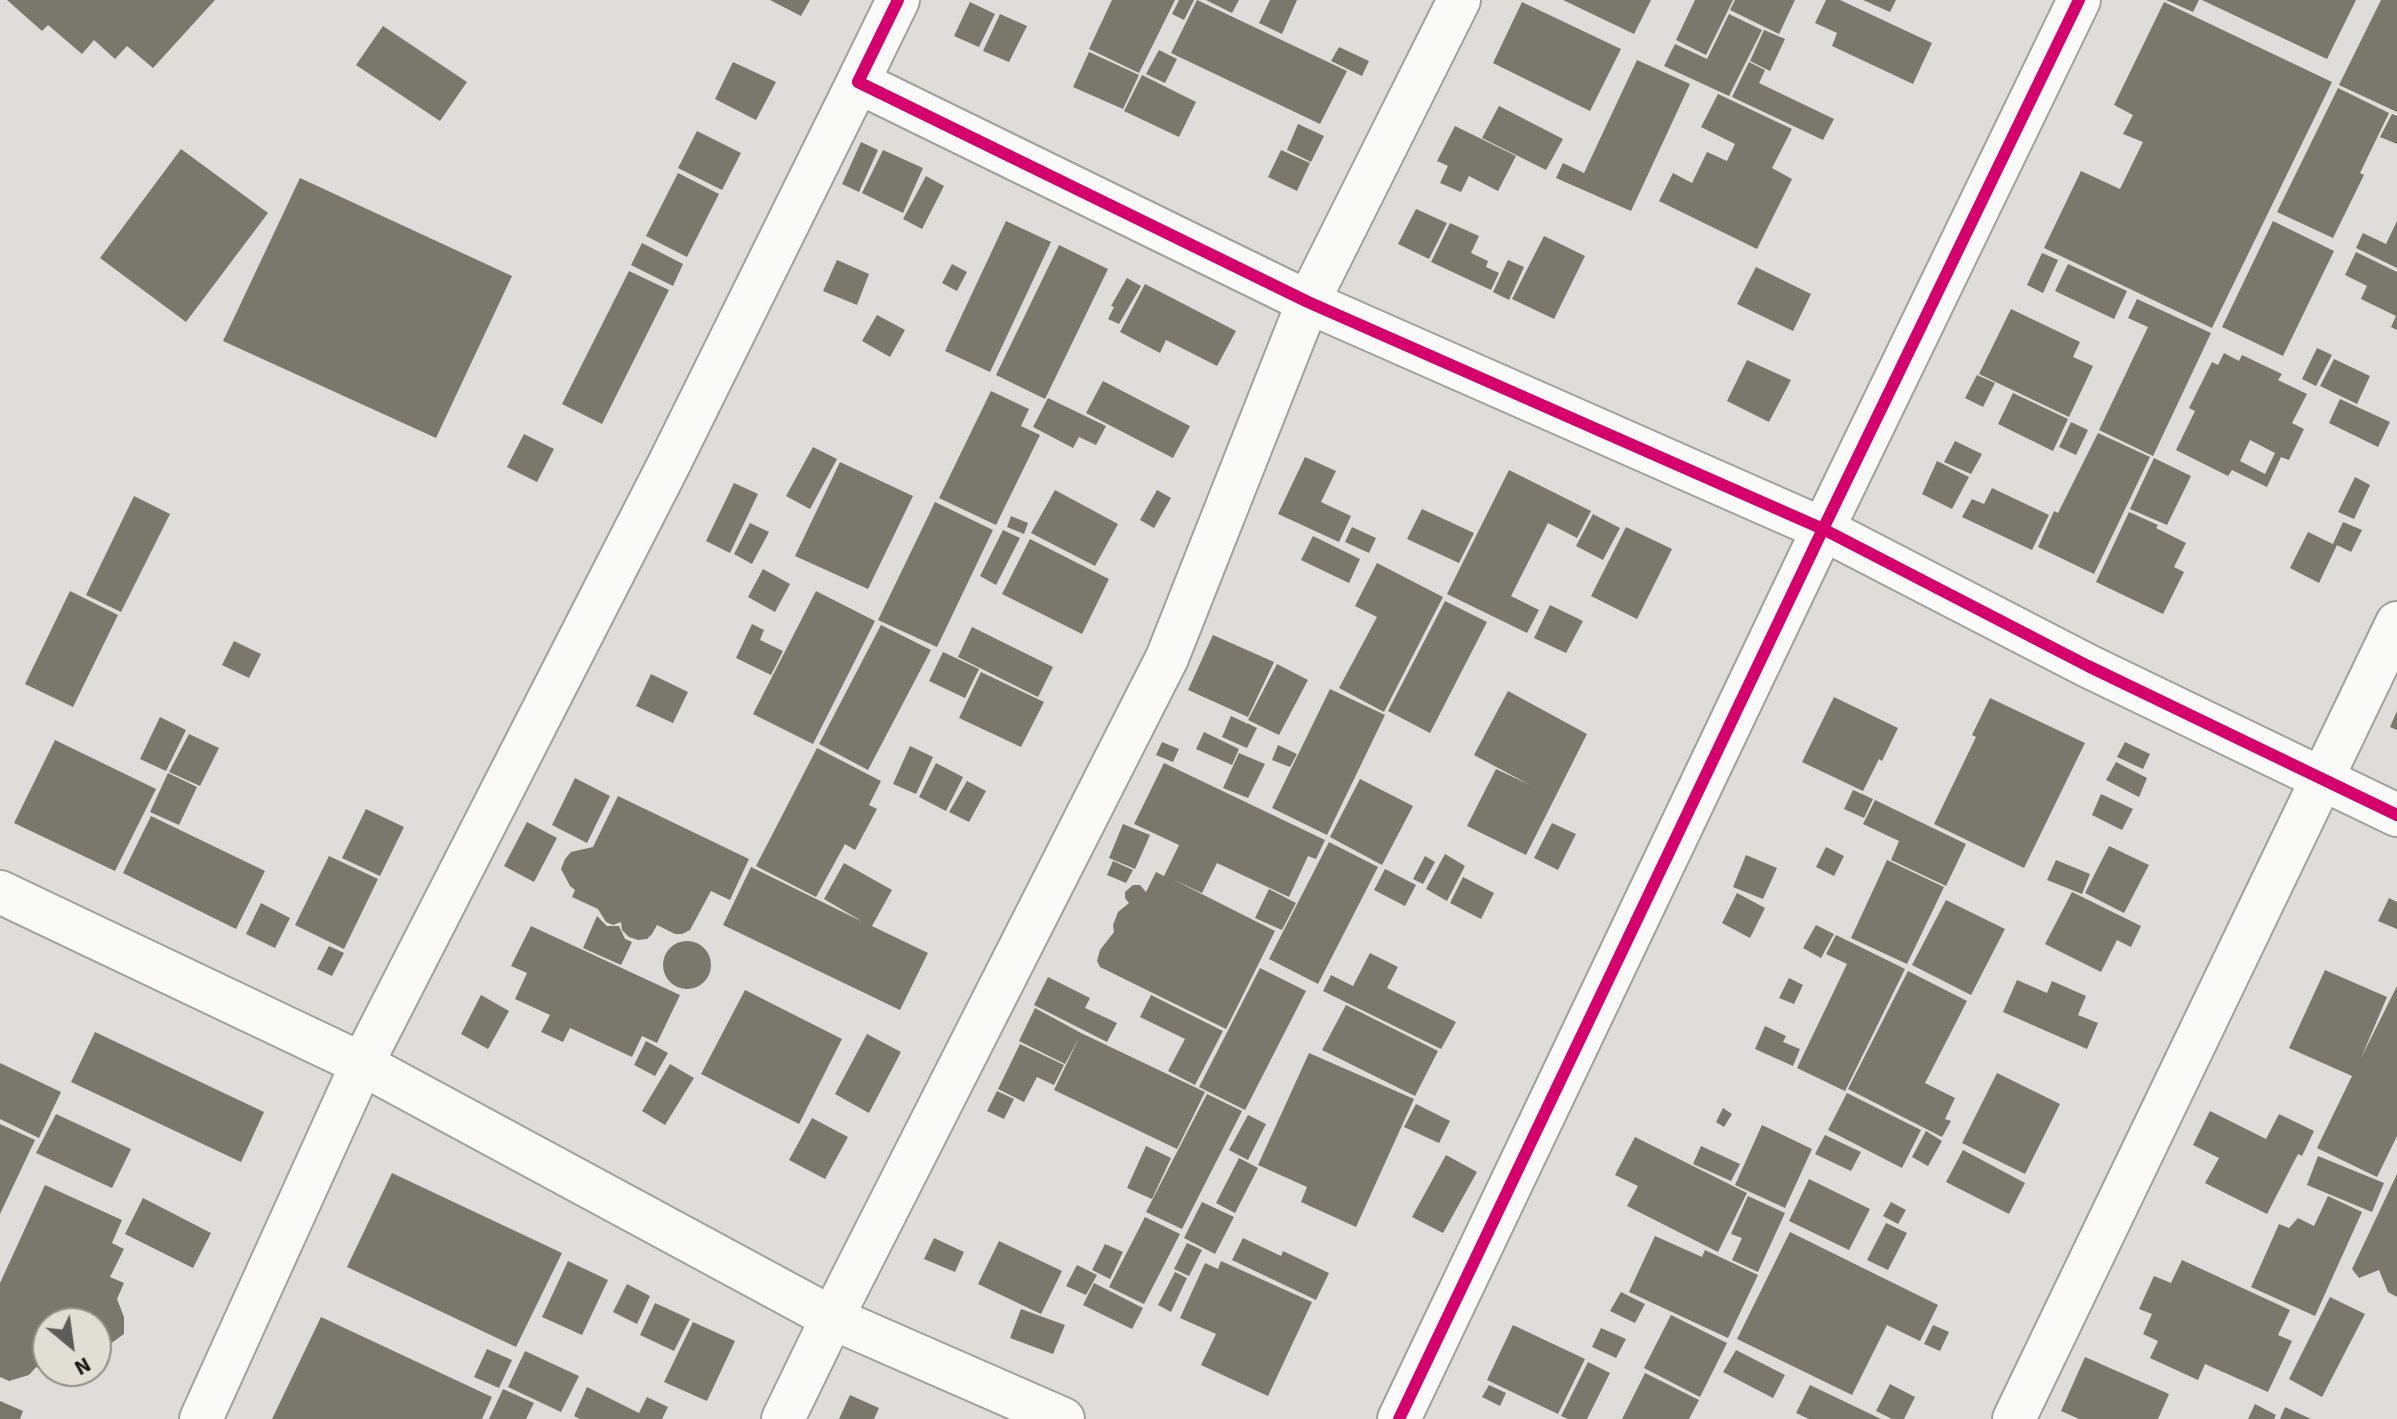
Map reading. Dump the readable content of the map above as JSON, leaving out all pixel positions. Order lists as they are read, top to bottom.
{
  "north": "bottom right"
}
